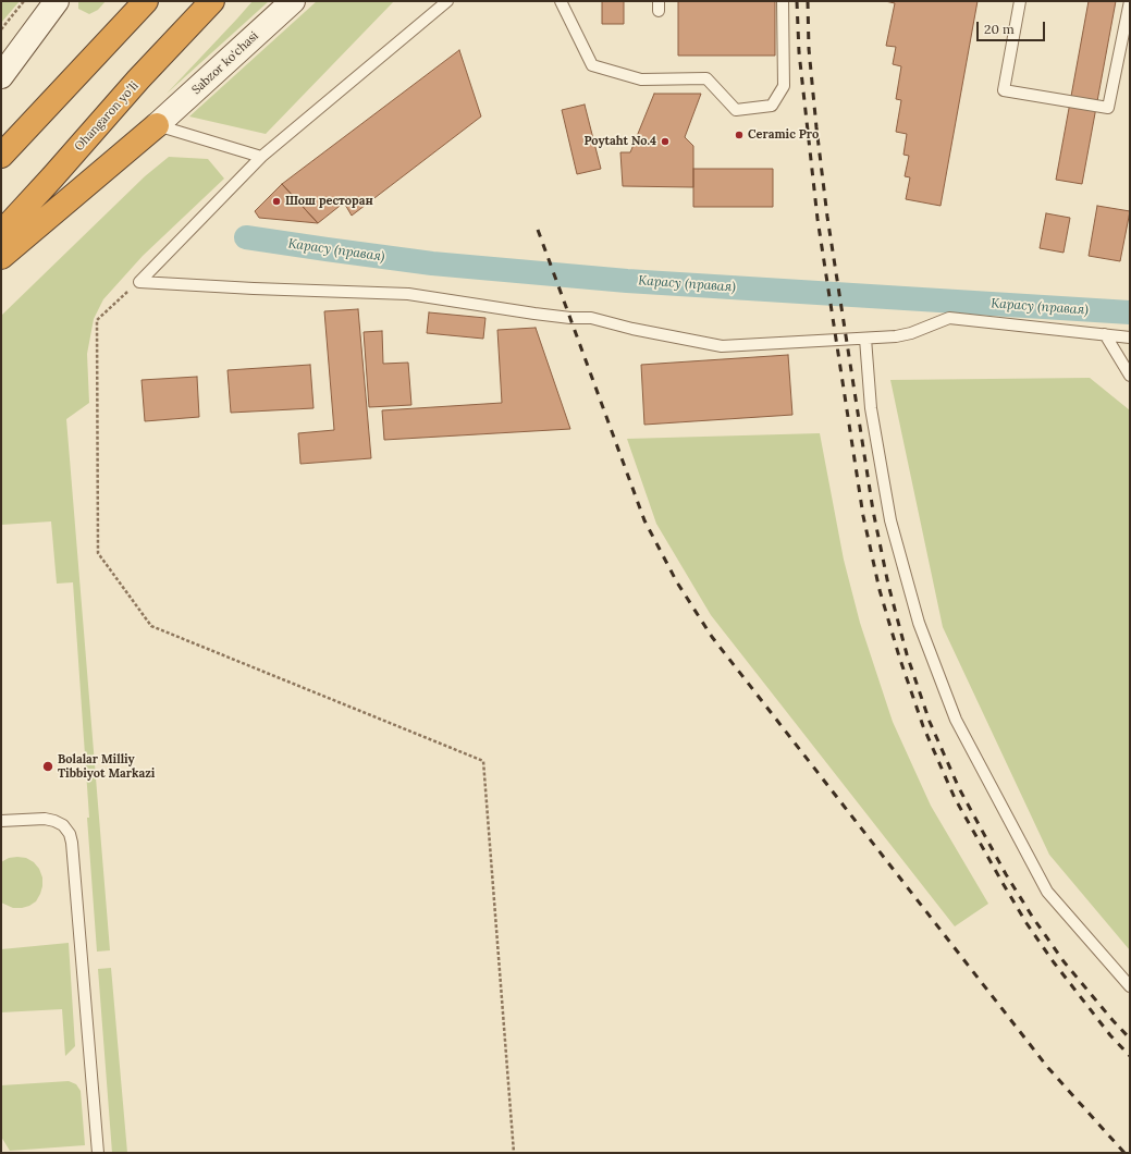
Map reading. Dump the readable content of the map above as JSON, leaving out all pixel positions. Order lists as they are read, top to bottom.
{
  "streets": {
    "highway": ["Ohangaron yoʻli"],
    "main road": ["Sabzor ko'chasi"]
  },
  "water": ["Карасу (правая)"],
  "places": [
    "Ceramic Pro",
    "Poytaht No.4",
    "Шош ресторан",
    "Bolalar Milliy Tibbiyot Markazi"
  ],
  "scale_bar": "20 m"
}
